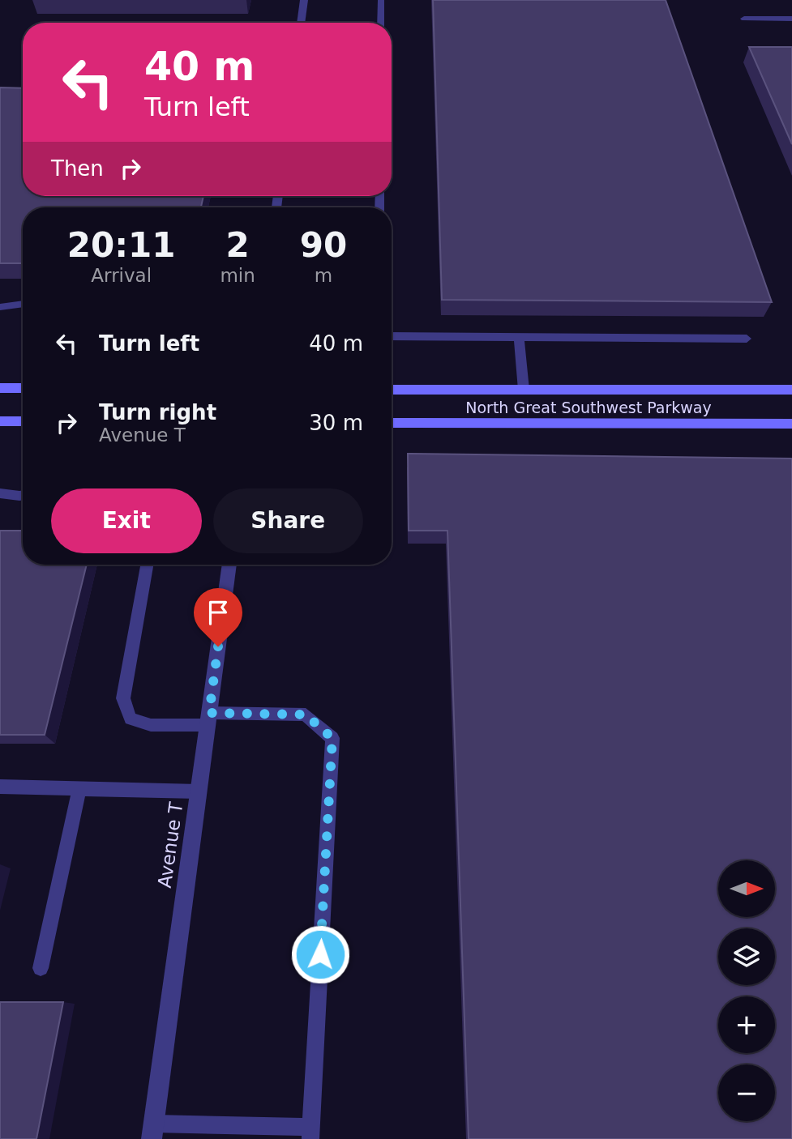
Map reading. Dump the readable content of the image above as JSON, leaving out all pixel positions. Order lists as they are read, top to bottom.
{
  "streets": {
    "street": ["North Great Southwest Parkway", "Avenue T"]
  },
  "north": "right",
  "page": {
    "turn": ["40 m", "Turn left"],
    "then": "Then",
    "eta": [
      "20:11",
      "Arrival",
      "2",
      "min",
      "90",
      "m"
    ],
    "list": [
      {
        "name": "Turn left",
        "value": "40 m"
      },
      {
        "name": "Turn right",
        "note": "Avenue T",
        "value": "30 m"
      }
    ],
    "buttons": ["Exit", "Share"],
    "map_buttons": ["+", "−"]
  }
}
